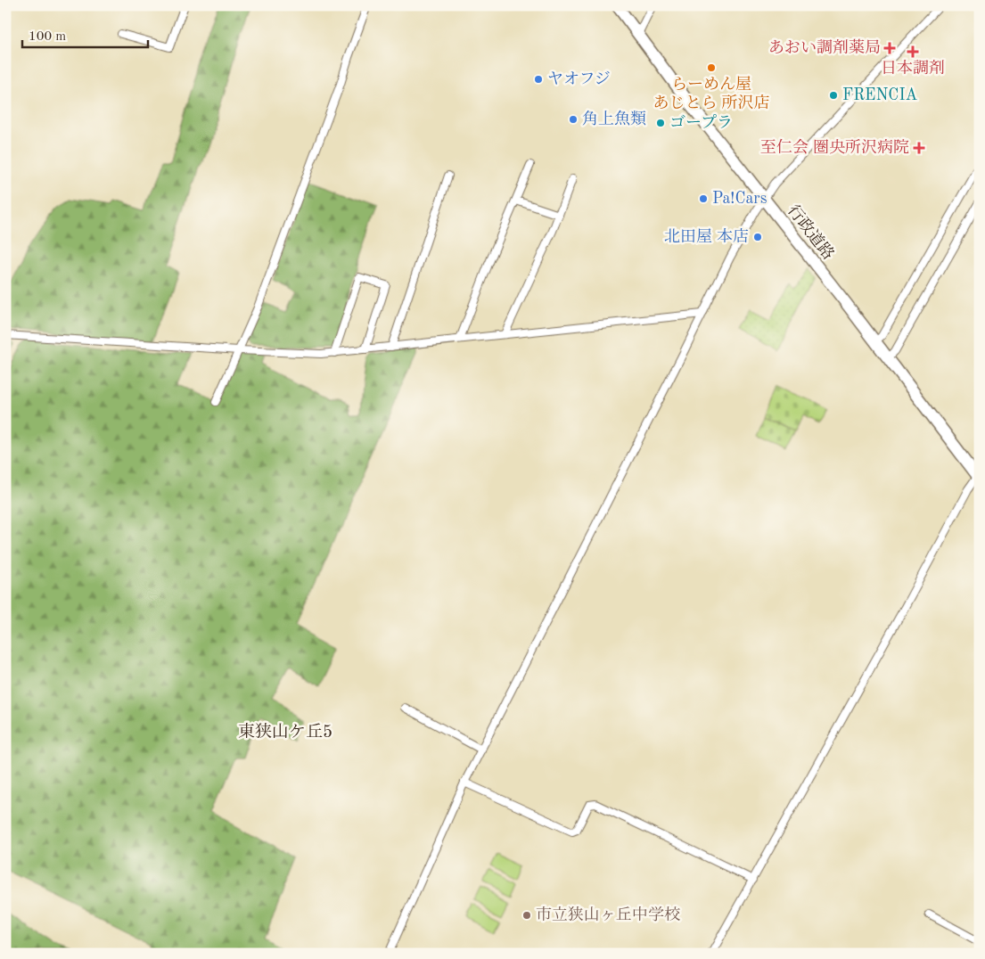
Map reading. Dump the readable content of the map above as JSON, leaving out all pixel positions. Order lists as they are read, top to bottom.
{
  "streets": {
    "highway": ["行政道路"]
  },
  "districts": ["東狭山ケ丘5"],
  "places": {
    "health": ["あおい調剤薬局", "日本調剤", "至仁会 圏央所沢病院"],
    "other": [
      "らーめん屋 あじとら 所沢店",
      "ヤオフジ",
      "FRENCIA",
      "角上魚類",
      "ゴープラ",
      "Pa!Cars",
      "北田屋 本店",
      "市立狭山ヶ丘中学校"
    ]
  },
  "scale_bar": "100 m"
}
